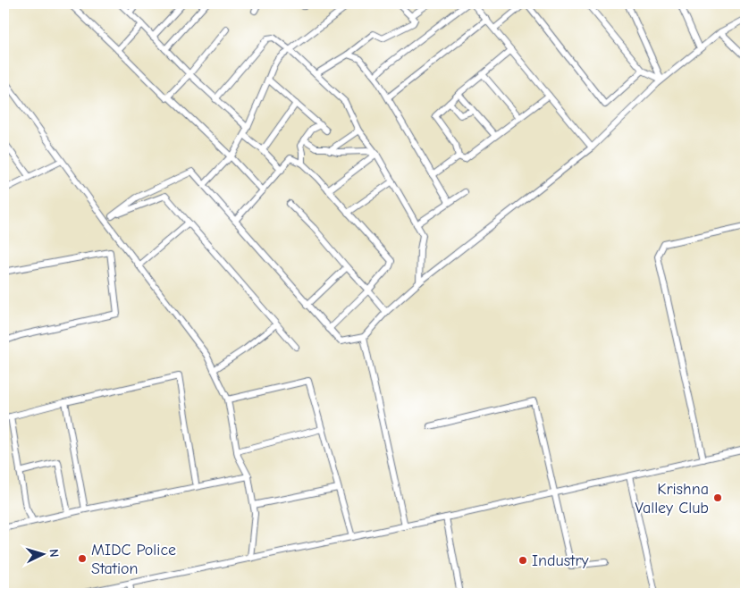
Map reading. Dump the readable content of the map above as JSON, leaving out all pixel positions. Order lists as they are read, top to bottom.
{
  "places": ["Krishna Valley Club", "MIDC Police Station", "Industry"],
  "north": "right"
}
